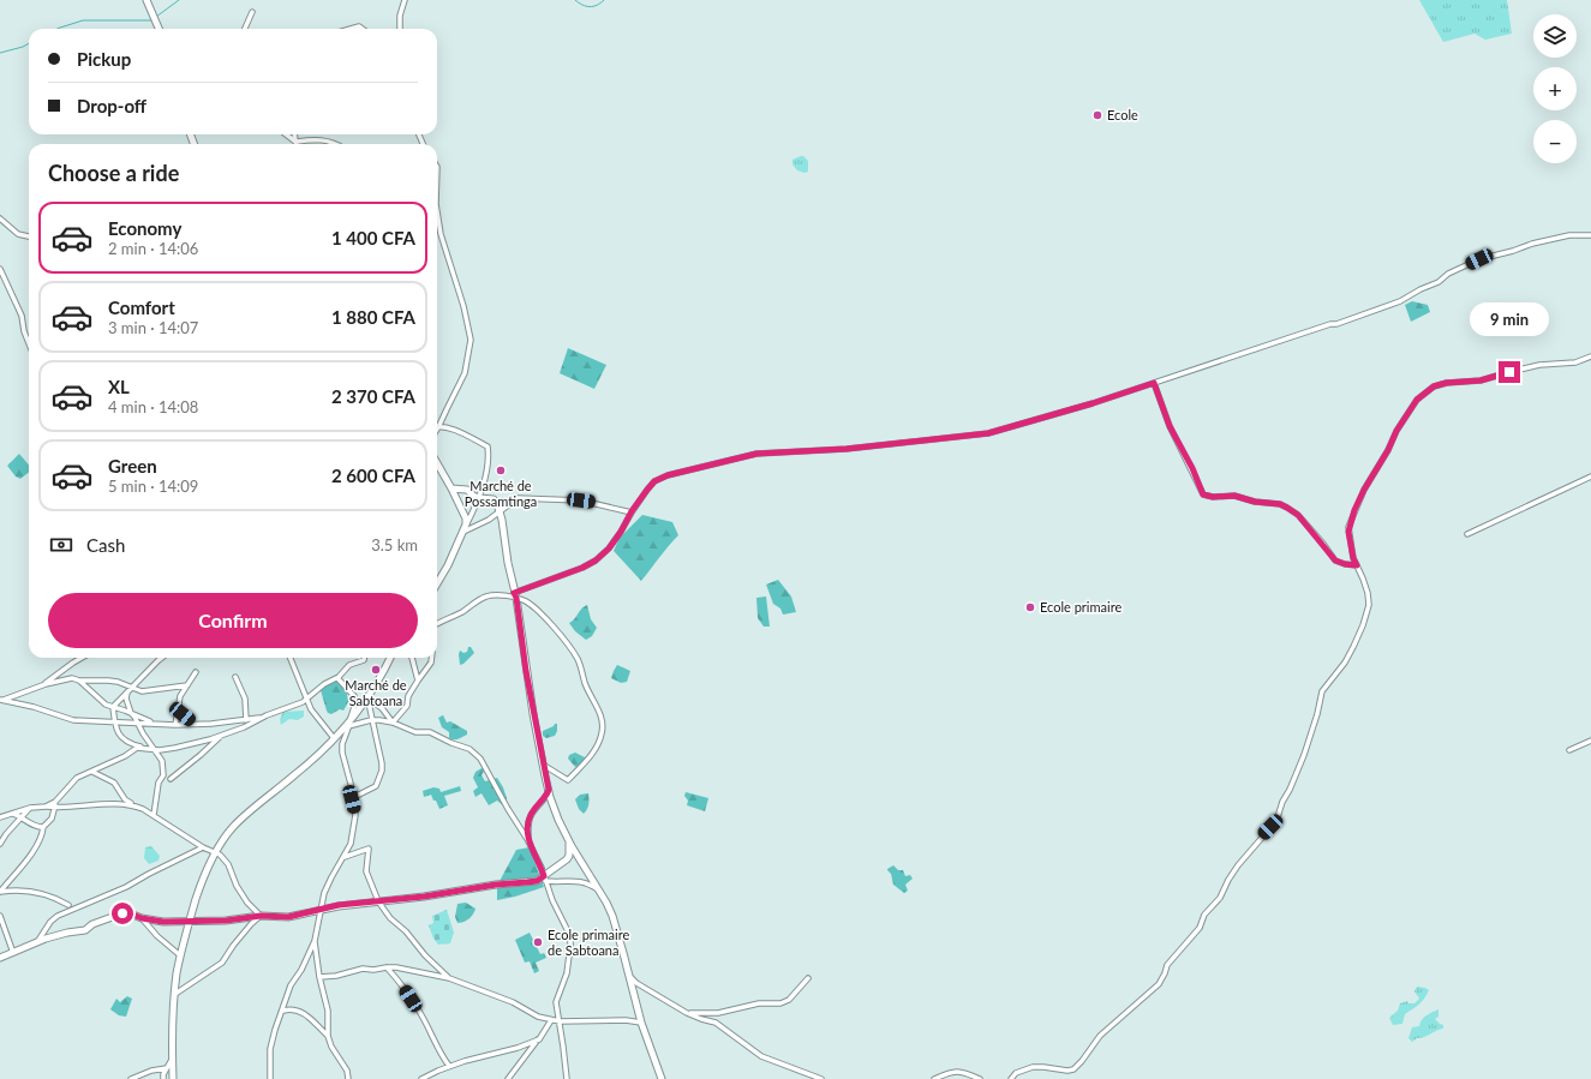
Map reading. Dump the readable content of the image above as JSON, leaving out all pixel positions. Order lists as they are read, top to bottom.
{
  "places": [
    "Ecole",
    "Marché de Possamtinga",
    "Ecole primaire",
    "Marché de Sabtoana",
    "Ecole primaire de Sabtoana"
  ],
  "page": {
    "map_buttons": ["+", "−"],
    "banner": ["Pickup", "Drop-off"],
    "heading": "Choose a ride",
    "list": [
      {
        "name": "Economy",
        "note": "2 min · 14:06",
        "value": "1 400 CFA"
      },
      {
        "name": "Comfort",
        "note": "3 min · 14:07",
        "value": "1 880 CFA"
      },
      {
        "name": "XL",
        "note": "4 min · 14:08",
        "value": "2 370 CFA"
      },
      {
        "name": "Green",
        "note": "5 min · 14:09",
        "value": "2 600 CFA"
      }
    ],
    "bubble": "9 min",
    "pay": ["Cash", "3.5 km"],
    "buttons": "Confirm"
  }
}
